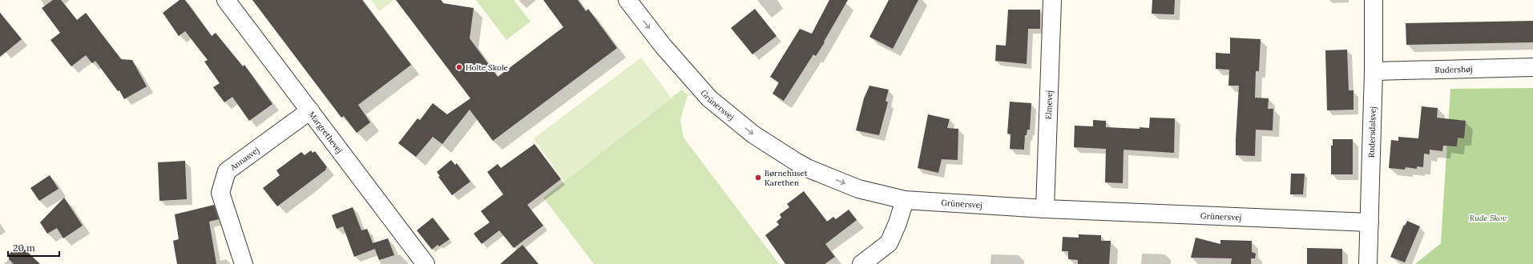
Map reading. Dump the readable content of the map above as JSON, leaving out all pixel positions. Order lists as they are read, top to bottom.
{
  "streets": {
    "street": [
      "Rudershøj",
      "Grünersvej",
      "Elmevej",
      "Margrethevej",
      "Rudersdalsvej",
      "Annasvej"
    ]
  },
  "crossings": [
    ["Rudershøj", "Rudersdalsvej"],
    ["Grünersvej", "Elmevej"],
    ["Grünersvej", "Rudersdalsvej"],
    ["Margrethevej", "Annasvej"]
  ],
  "one_way": ["Grünersvej"],
  "parks": ["Rude Skov"],
  "places": ["Holte Skole", "Børnehuset Karethen"],
  "scale_bar": "20 m"
}
